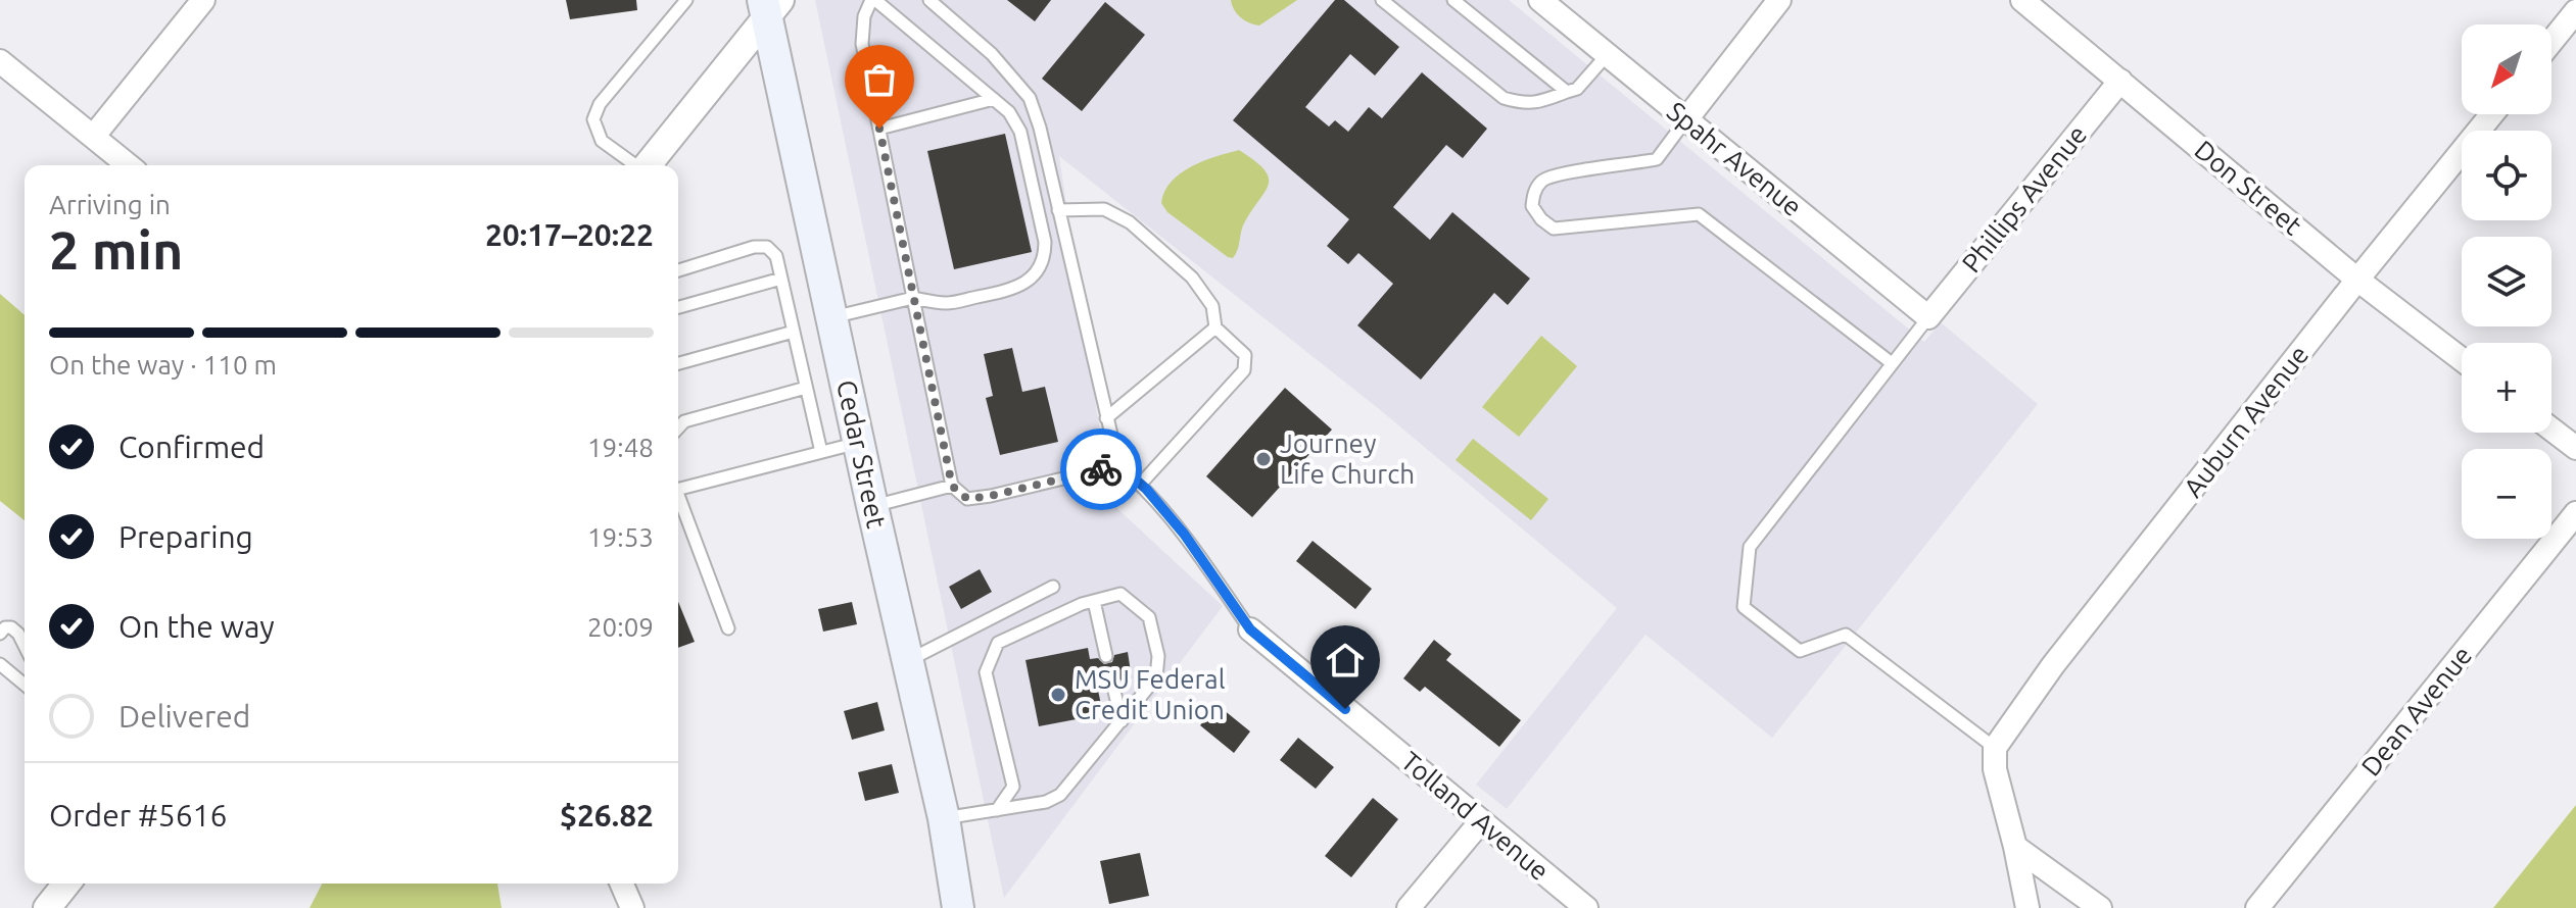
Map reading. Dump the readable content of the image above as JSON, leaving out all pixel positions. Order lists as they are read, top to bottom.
{
  "streets": {
    "main road": ["Cedar Street"],
    "street": [
      "Spahr Avenue",
      "Don Street",
      "Phillips Avenue",
      "Auburn Avenue",
      "Dean Avenue",
      "Tolland Avenue"
    ]
  },
  "crossings": [
    ["Spahr Avenue", "Phillips Avenue"],
    ["Don Street", "Phillips Avenue"],
    ["Don Street", "Auburn Avenue"]
  ],
  "places": ["Journey Life Church", "MSU Federal Credit Union"],
  "north": "bottom left",
  "page": {
    "map_buttons": ["+", "−"],
    "heading": ["2 min", "Arriving in", "20:17–20:22"],
    "panel": ["Order #5616", "$26.82"],
    "bar": "On the way · 110 m",
    "list": [
      ["Confirmed", "19:48"],
      ["Preparing", "19:53"],
      ["On the way", "20:09"],
      "Delivered"
    ]
  }
}
